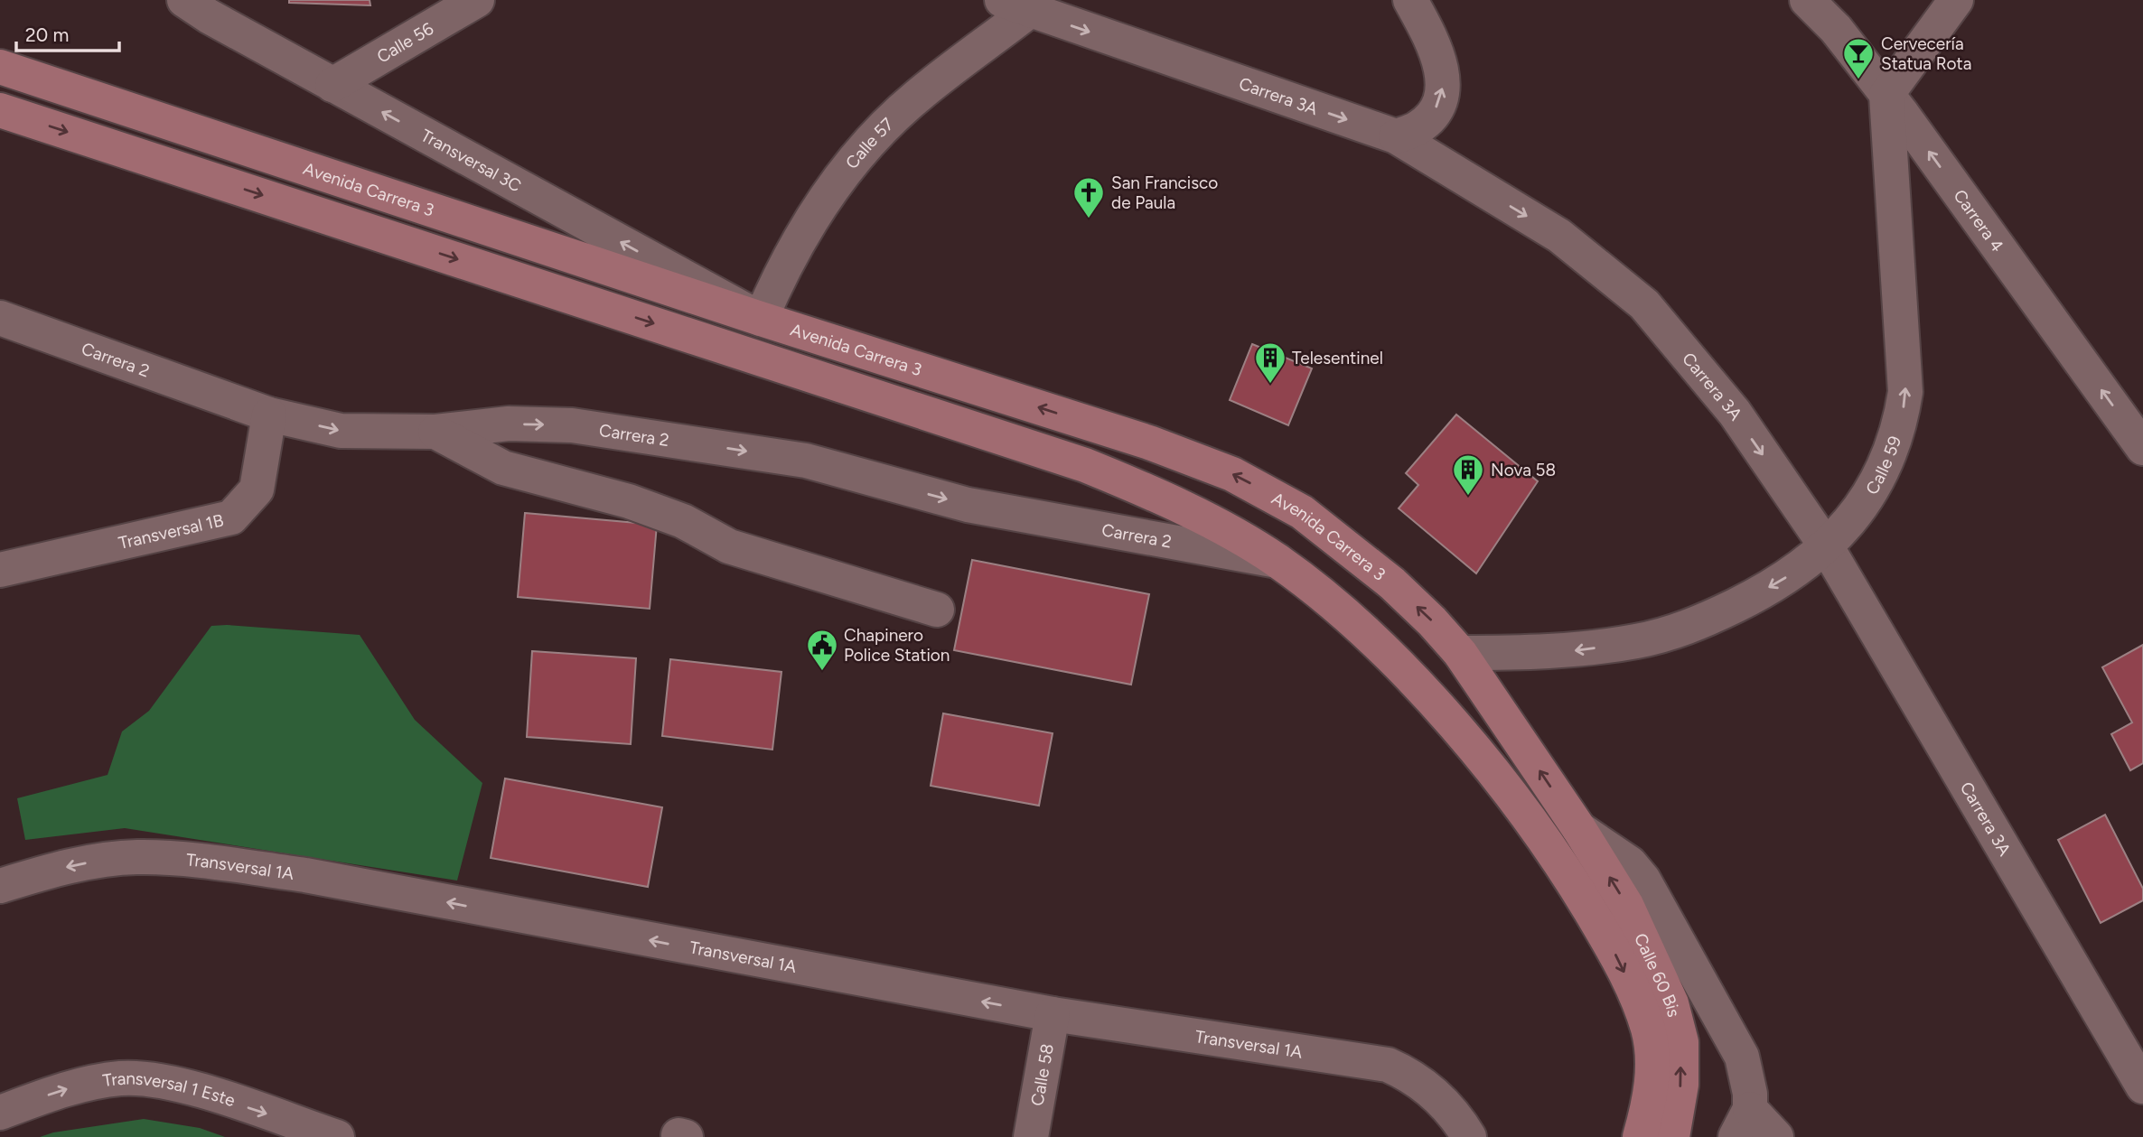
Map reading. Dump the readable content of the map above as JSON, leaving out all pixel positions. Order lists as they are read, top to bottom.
{
  "streets": {
    "main road": ["Avenida Carrera 3", "Calle 60 Bis"],
    "street": [
      "Calle 56",
      "Carrera 3A",
      "Calle 57",
      "Transversal 3C",
      "Carrera 4",
      "Carrera 2",
      "Calle 59",
      "Transversal 1B",
      "Transversal 1A",
      "Calle 58",
      "Transversal 1 Este"
    ]
  },
  "crossings": [
    ["Calle 56", "Transversal 3C"],
    ["Carrera 3A", "Calle 57"],
    ["Carrera 3A", "Calle 59"],
    ["Calle 57", "Transversal 3C"],
    ["Calle 57", "Avenida Carrera 3"],
    ["Transversal 3C", "Avenida Carrera 3"],
    ["Avenida Carrera 3", "Calle 59"],
    ["Avenida Carrera 3", "Calle 60 Bis"],
    ["Carrera 4", "Calle 59"],
    ["Carrera 2", "Transversal 1B"],
    ["Carrera 2", "Calle 60 Bis"],
    ["Transversal 1A", "Calle 58"]
  ],
  "one_way": [
    "Carrera 3A",
    "Carrera 4",
    "Transversal 1A",
    "Transversal 1 Este"
  ],
  "places": {
    "bar": ["Cervecería Statua Rota"],
    "church": ["San Francisco de Paula"],
    "building": ["Telesentinel", "Nova 58"],
    "public building": ["Chapinero Police Station"]
  },
  "scale_bar": "20 m"
}
